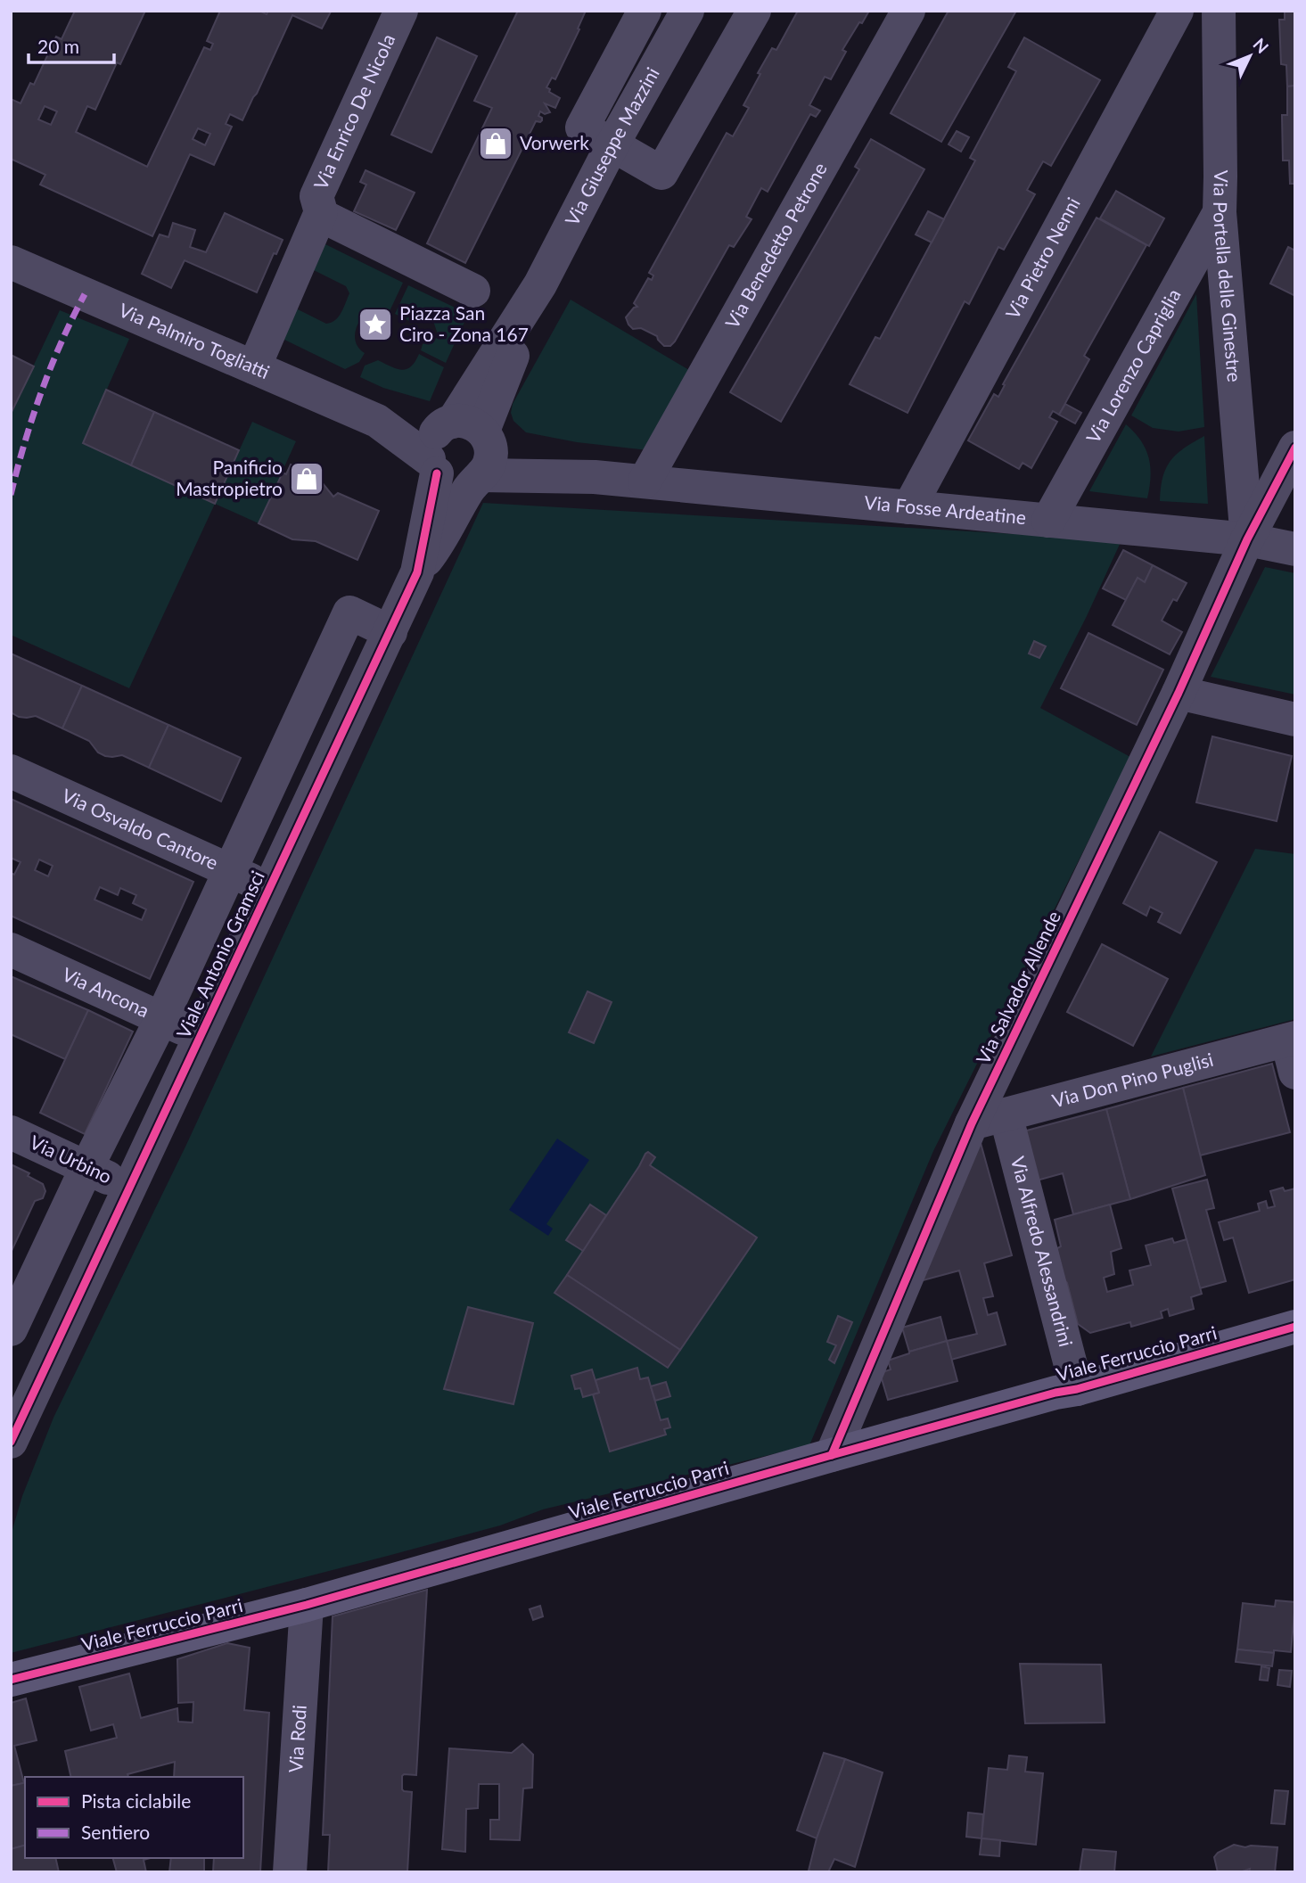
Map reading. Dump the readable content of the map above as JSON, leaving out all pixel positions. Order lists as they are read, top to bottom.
{
  "streets": {
    "street": [
      "Via Enrico De Nicola",
      "Via Giuseppe Mazzini",
      "Via Benedetto Petrone",
      "Via Pietro Nenni",
      "Via Portella delle Ginestre",
      "Via Palmiro Togliatti",
      "Via Lorenzo Capriglia",
      "Via Fosse Ardeatine",
      "Via Osvaldo Cantore",
      "Viale Antonio Gramsci",
      "Via Salvador Allende",
      "Via Ancona",
      "Via Don Pino Puglisi",
      "Via Urbino",
      "Via Alfredo Alessandrini",
      "Viale Ferruccio Parri",
      "Via Rodi"
    ]
  },
  "crossings": [
    ["Via Enrico De Nicola", "Via Palmiro Togliatti"],
    ["Via Giuseppe Mazzini", "Via Palmiro Togliatti"],
    ["Via Giuseppe Mazzini", "Via Fosse Ardeatine"],
    ["Via Giuseppe Mazzini", "Viale Antonio Gramsci"],
    ["Via Benedetto Petrone", "Via Fosse Ardeatine"],
    ["Via Pietro Nenni", "Via Fosse Ardeatine"],
    ["Via Portella delle Ginestre", "Via Lorenzo Capriglia"],
    ["Via Portella delle Ginestre", "Via Fosse Ardeatine"],
    ["Via Portella delle Ginestre", "Via Salvador Allende"],
    ["Via Palmiro Togliatti", "Via Fosse Ardeatine"],
    ["Via Palmiro Togliatti", "Viale Antonio Gramsci"],
    ["Via Lorenzo Capriglia", "Via Fosse Ardeatine"],
    ["Via Fosse Ardeatine", "Viale Antonio Gramsci"],
    ["Via Fosse Ardeatine", "Via Salvador Allende"],
    ["Via Osvaldo Cantore", "Viale Antonio Gramsci"],
    ["Viale Antonio Gramsci", "Via Ancona"],
    ["Viale Antonio Gramsci", "Via Urbino"],
    ["Via Salvador Allende", "Via Don Pino Puglisi"],
    ["Via Salvador Allende", "Viale Ferruccio Parri"],
    ["Via Don Pino Puglisi", "Via Alfredo Alessandrini"],
    ["Via Alfredo Alessandrini", "Viale Ferruccio Parri"],
    ["Viale Ferruccio Parri", "Via Rodi"]
  ],
  "places": {
    "shop": ["Vorwerk", "Panificio Mastropietro"],
    "place": ["Piazza San Ciro - Zona 167"]
  },
  "legend": ["Pista ciclabile", "Sentiero"],
  "scale_bar": "20 m",
  "north": "top right"
}
